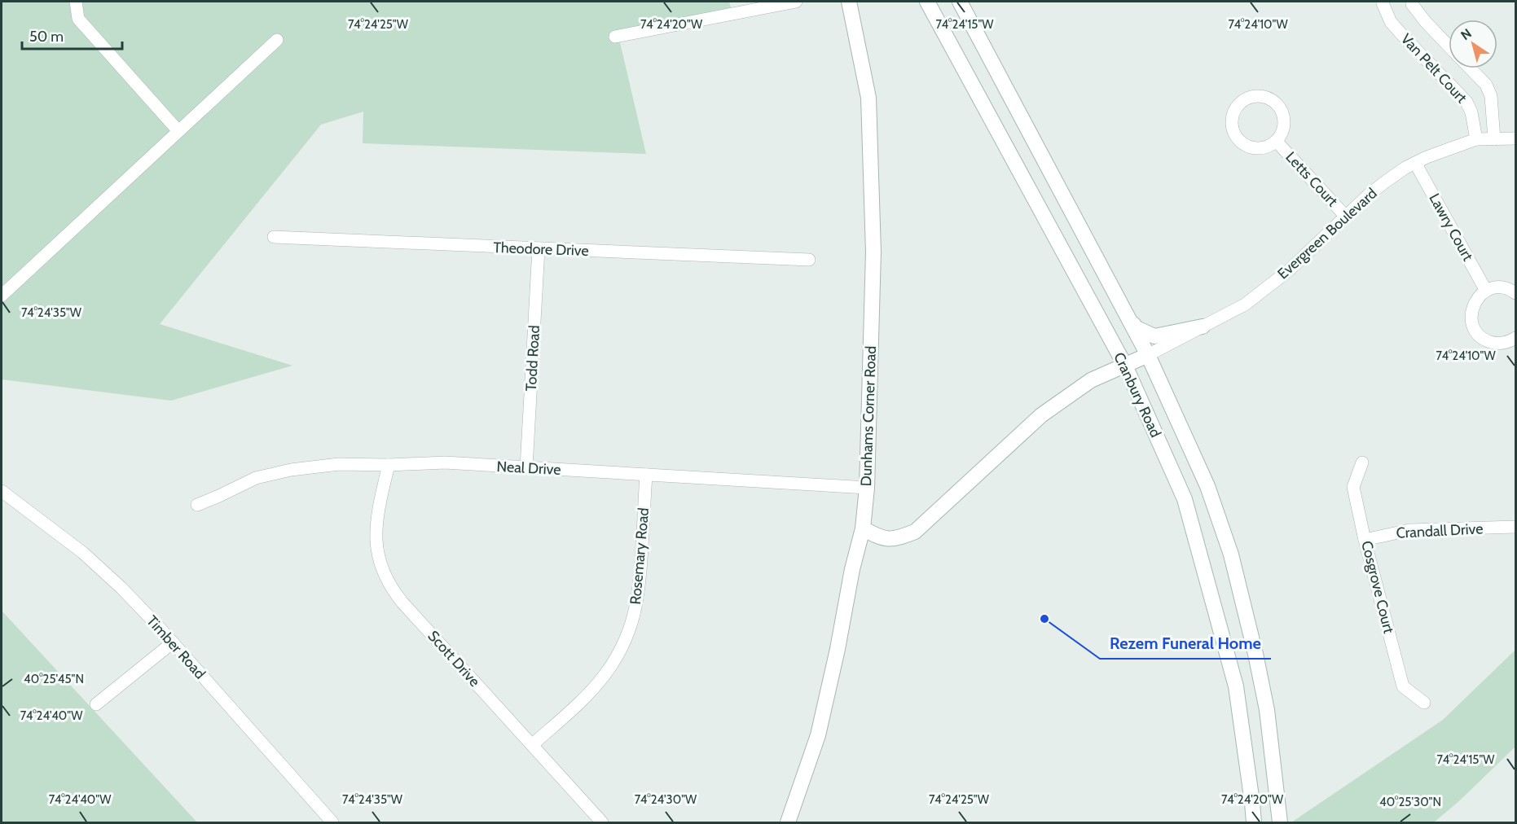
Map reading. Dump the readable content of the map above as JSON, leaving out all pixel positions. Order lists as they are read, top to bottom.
{
  "streets": {
    "main road": ["Cranbury Road", "Dunhams Corner Road"],
    "street": [
      "Van Pelt Court",
      "Letts Court",
      "Lawry Court",
      "Evergreen Boulevard",
      "Theodore Drive",
      "Todd Road",
      "Neal Drive",
      "Crandall Drive",
      "Rosemary Road",
      "Cosgrove Court",
      "Timber Road",
      "Scott Drive"
    ]
  },
  "crossings": [
    ["Van Pelt Court", "Evergreen Boulevard"],
    ["Letts Court", "Evergreen Boulevard"],
    ["Lawry Court", "Evergreen Boulevard"],
    ["Evergreen Boulevard", "Cranbury Road"],
    ["Theodore Drive", "Todd Road"],
    ["Todd Road", "Neal Drive"],
    ["Dunhams Corner Road", "Neal Drive"],
    ["Neal Drive", "Rosemary Road"],
    ["Neal Drive", "Scott Drive"],
    ["Crandall Drive", "Cosgrove Court"],
    ["Rosemary Road", "Scott Drive"]
  ],
  "places": ["Rezem Funeral Home"],
  "scale_bar": "50 m",
  "north": "top left",
  "coordinates": [
    "74°24'25\"W",
    "74°24'20\"W",
    "74°24'15\"W",
    "74°24'10\"W",
    "74°24'35\"W",
    "40°25'45\"N",
    "74°24'40\"W",
    "74°24'30\"W",
    "40°25'30\"N"
  ]
}
